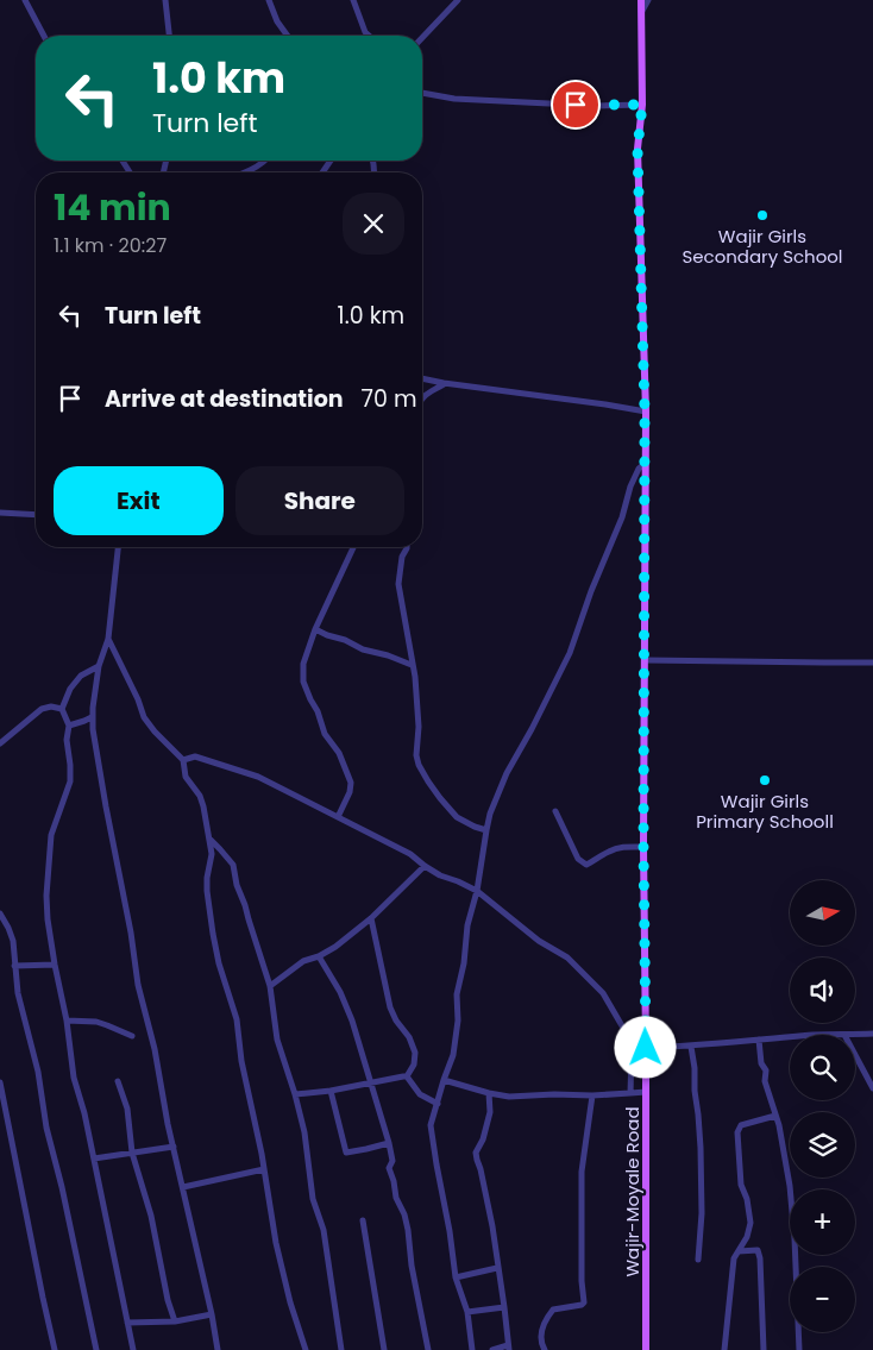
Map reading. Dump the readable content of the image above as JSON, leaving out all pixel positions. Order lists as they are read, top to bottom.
{
  "streets": {
    "main road": ["Wajir-Moyale Road"]
  },
  "places": ["Wajir Girls Secondary School", "Wajir Girls Primary Schooll"],
  "north": "right",
  "page": {
    "turn": ["1.0 km", "Turn left"],
    "heading": ["14 min", "1.1 km · 20:27"],
    "list": [
      {
        "name": "Turn left",
        "value": "1.0 km"
      },
      {
        "name": "Arrive at destination",
        "value": "70 m"
      }
    ],
    "buttons": ["Exit", "Share"],
    "map_buttons": ["+", "−"]
  }
}
